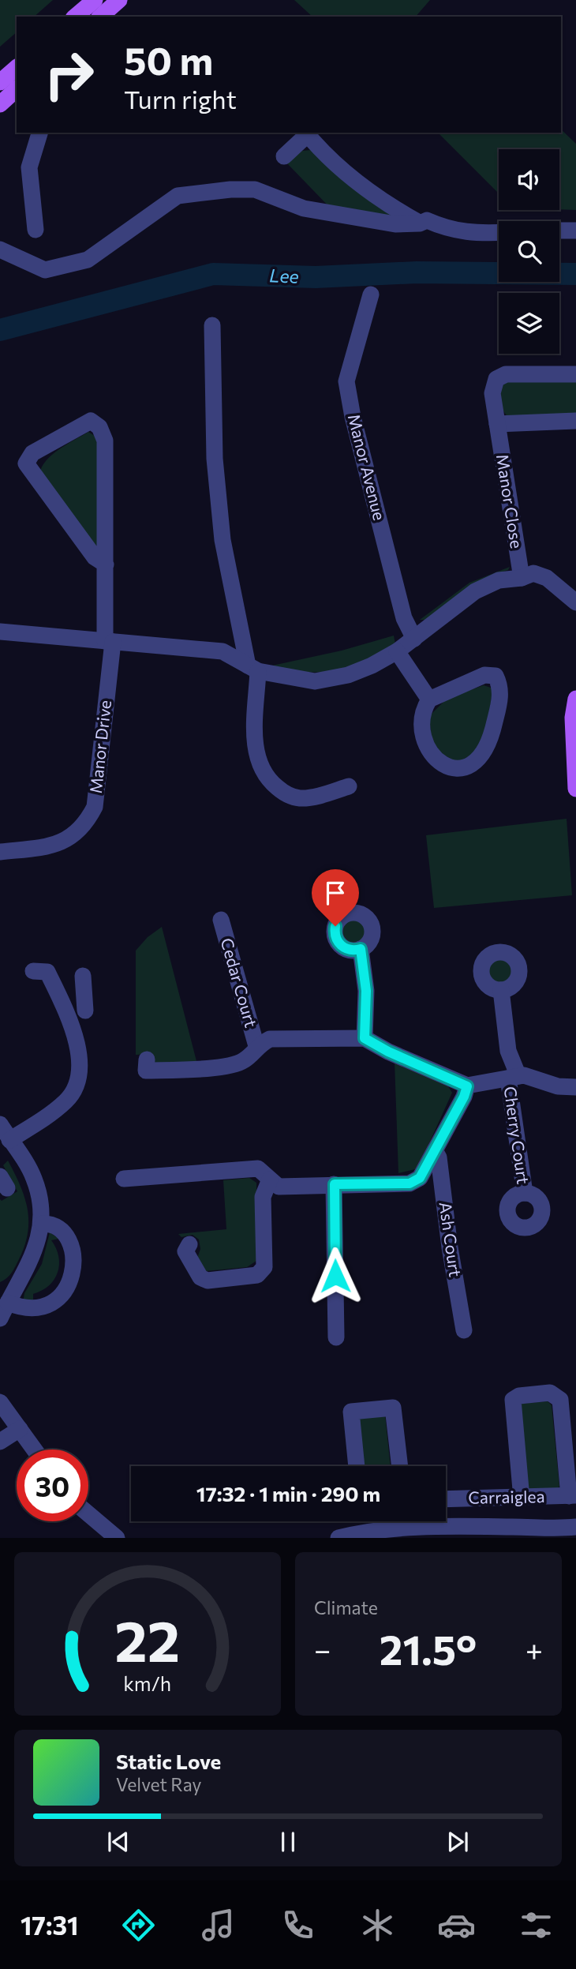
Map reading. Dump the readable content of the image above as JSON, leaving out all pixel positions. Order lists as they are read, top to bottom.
{
  "streets": {
    "street": [
      "Manor Avenue",
      "Manor Close",
      "Manor Drive",
      "Cedar Court",
      "Cherry Court",
      "Ash Court",
      "Carraiglea"
    ]
  },
  "water": ["Lee"],
  "page": {
    "turn": ["50 m", "Turn right"],
    "limit": "30",
    "trip": "17:32 · 1 min · 290 m",
    "tile": "Climate",
    "heat": ["−", "21.5°", "+"],
    "song": ["Static Love", "Velvet Ray"],
    "tabs": "17:31",
    "gauge": ["22", "km/h"]
  }
}
